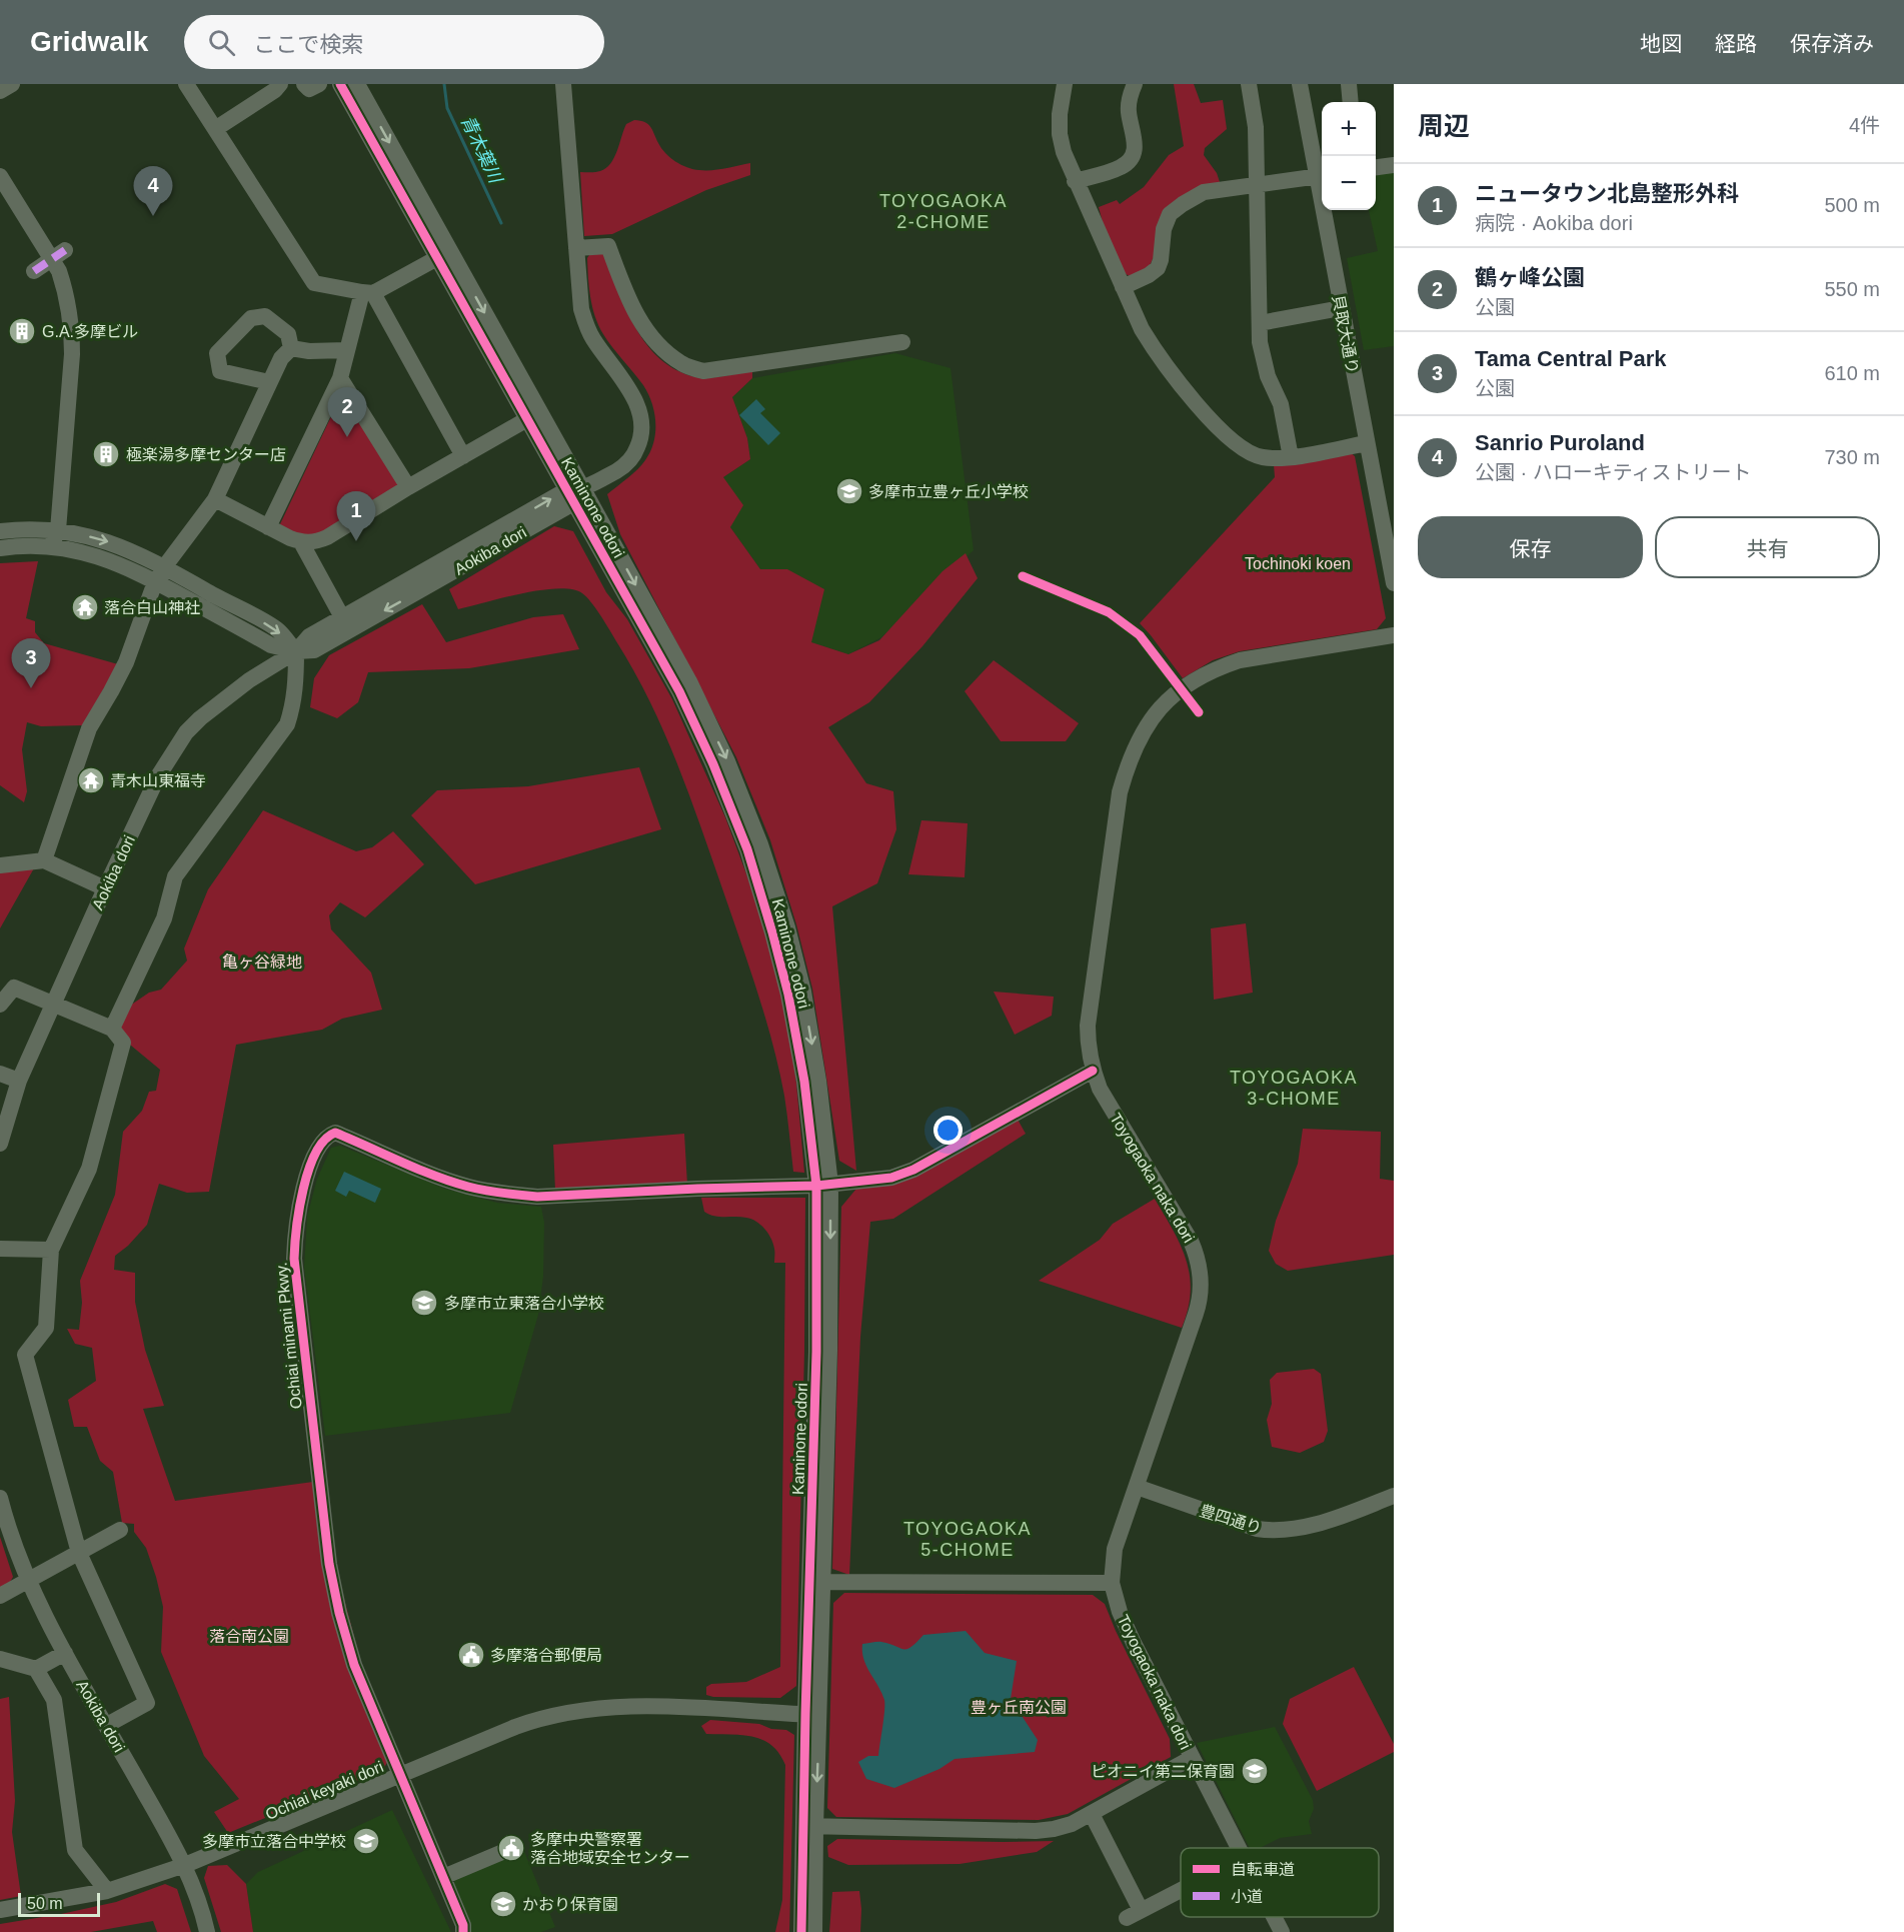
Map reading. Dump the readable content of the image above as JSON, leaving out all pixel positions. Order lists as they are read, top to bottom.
{
  "streets": {
    "street": [
      "貝取大通り",
      "Kaminone odori",
      "Aokiba dori",
      "Toyogaoka naka dori",
      "Ochiai minami Pkwy.",
      "豊四通り",
      "Ochiai keyaki dori"
    ]
  },
  "crossings": [
    ["Kaminone odori", "Aokiba dori"],
    ["Kaminone odori", "Ochiai minami Pkwy."],
    ["Kaminone odori", "Ochiai keyaki dori"],
    ["Aokiba dori", "Ochiai keyaki dori"],
    ["Toyogaoka naka dori", "Ochiai minami Pkwy."],
    ["Toyogaoka naka dori", "豊四通り"],
    ["Ochiai minami Pkwy.", "Ochiai keyaki dori"]
  ],
  "districts": ["TOYOGAOKA 2-CHOME", "TOYOGAOKA 3-CHOME", "TOYOGAOKA 5-CHOME"],
  "water": ["青木葉川"],
  "parks": [
    "Tochinoki koen",
    "亀ヶ谷緑地",
    "落合南公園",
    "豊ヶ丘南公園"
  ],
  "places": {
    "building": ["G.A.多摩ビル", "極楽湯多摩センター店"],
    "school or university": [
      "多摩市立豊ヶ丘小学校",
      "多摩市立東落合小学校",
      "ピオニイ第二保育園",
      "多摩市立落合中学校",
      "かおり保育園"
    ],
    "temple": ["落合白山神社", "青木山東福寺"],
    "public building": ["多摩落合郵便局", "多摩中央警察署 落合地域安全センター"]
  },
  "legend": ["自転車道", "小道"],
  "scale_bar": "50 m",
  "page": {
    "header": "Gridwalk",
    "search": "ここで検索",
    "nav": ["地図", "経路", "保存済み"],
    "heading": ["周辺", "4件"],
    "map_buttons": ["+", "−"],
    "list": [
      {
        "mark": "1",
        "name": "ニュータウン北島整形外科",
        "note": "病院 · Aokiba dori",
        "value": "500 m"
      },
      {
        "mark": "2",
        "name": "鶴ヶ峰公園",
        "note": "公園",
        "value": "550 m"
      },
      {
        "mark": "3",
        "name": "Tama Central Park",
        "note": "公園",
        "value": "610 m"
      },
      {
        "mark": "4",
        "name": "Sanrio Puroland",
        "note": "公園 · ハローキティストリート",
        "value": "730 m"
      }
    ],
    "pins": [
      "4",
      "2",
      "1",
      "3"
    ],
    "buttons": ["保存", "共有"],
    "scale": "50 m"
  }
}
